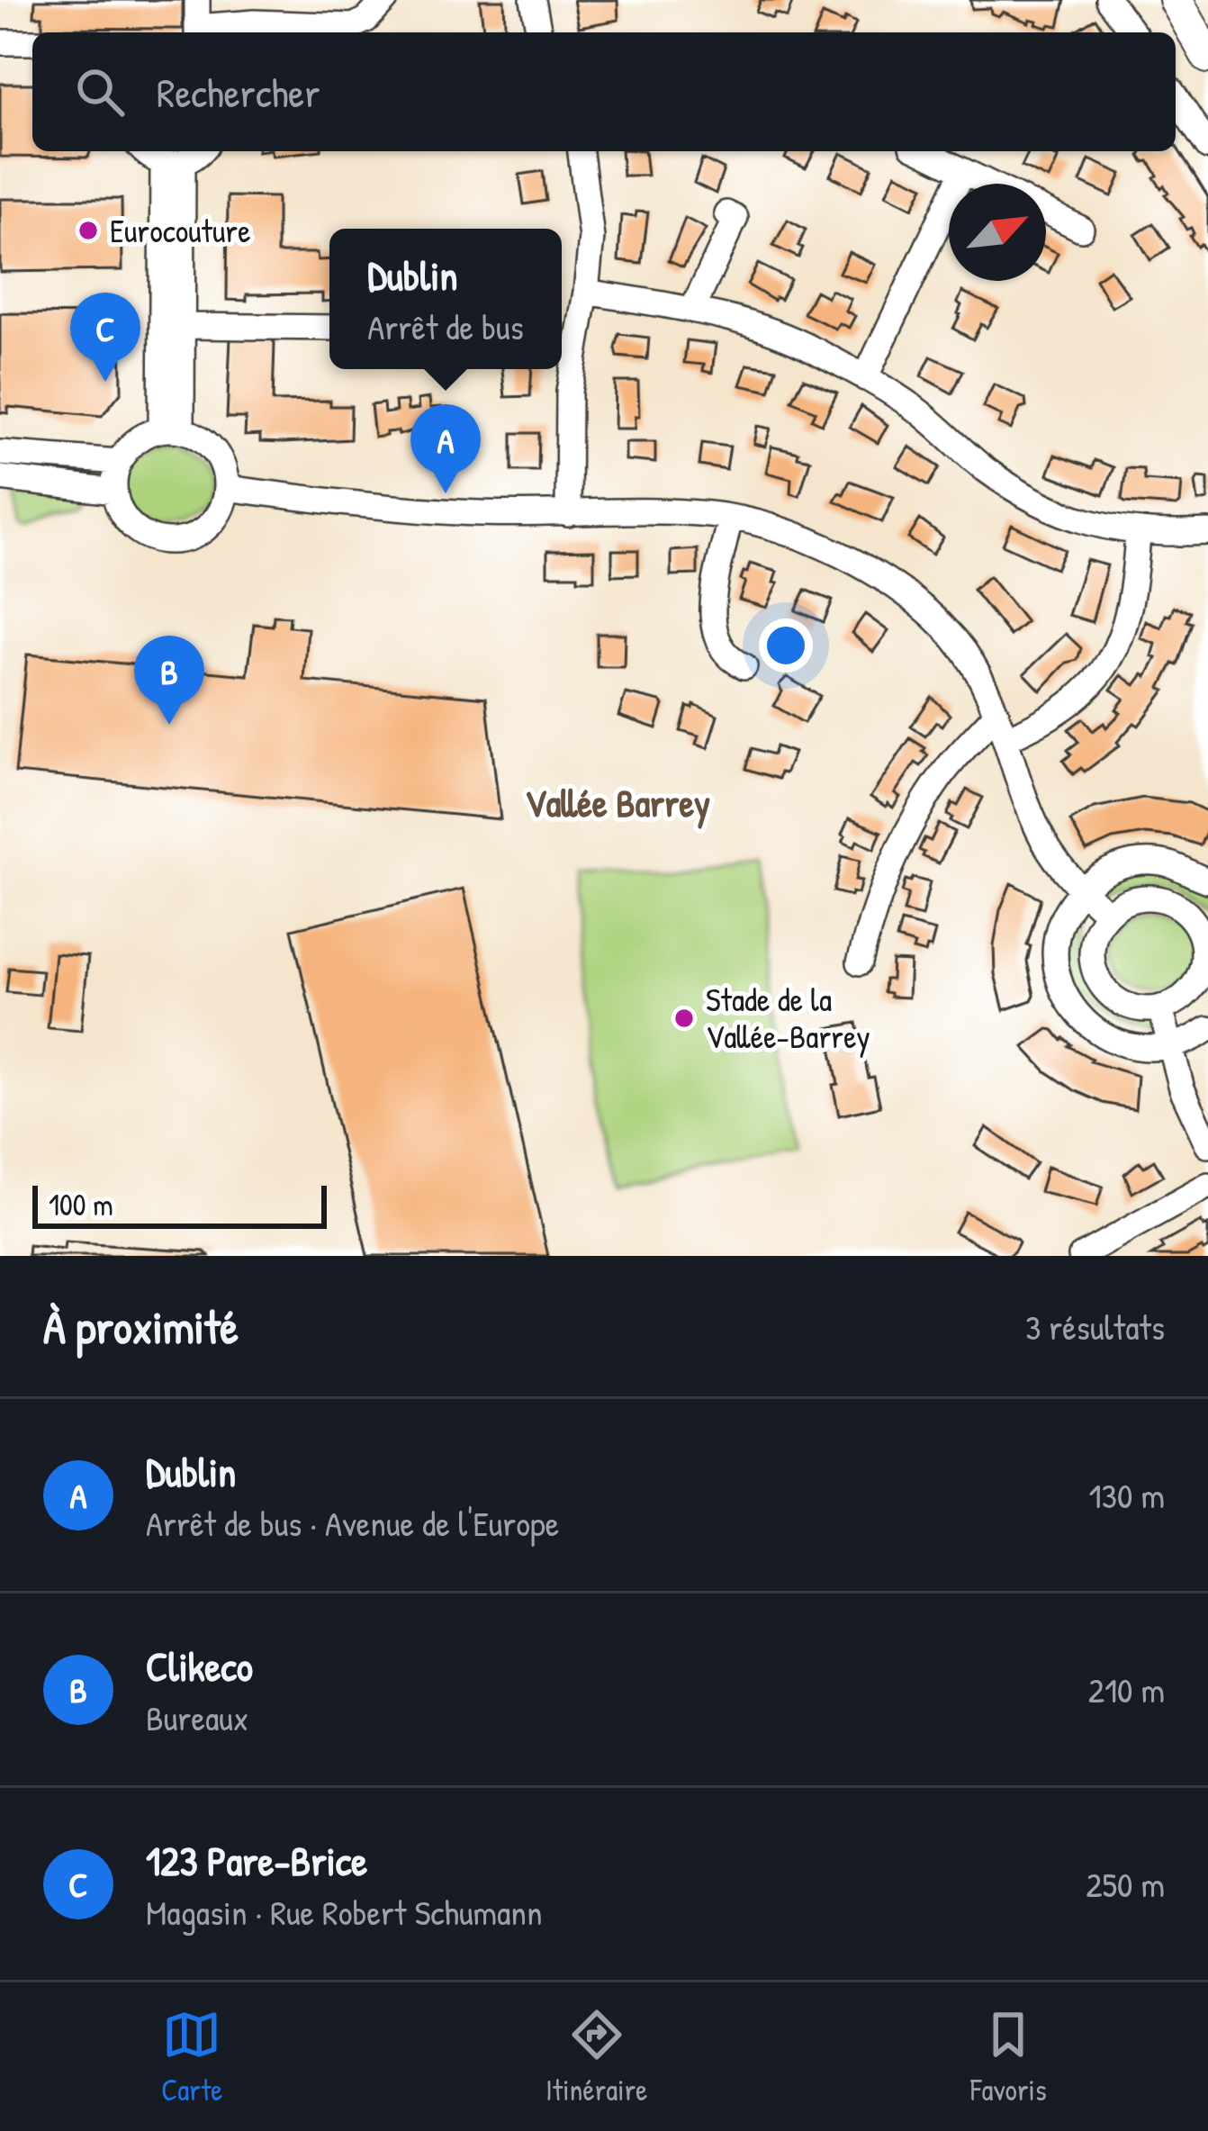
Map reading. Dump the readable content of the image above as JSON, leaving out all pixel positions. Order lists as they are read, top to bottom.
{
  "districts": ["Vallée Barrey"],
  "places": ["Eurocouture", "Stade de la Vallée-Barrey"],
  "scale_bar": "100 m",
  "north": "top right",
  "page": {
    "search": "Rechercher",
    "popup": ["Dublin", "Arrêt de bus"],
    "pins": ["C", "A", "B"],
    "scale": "100 m",
    "heading": ["À proximité", "3 résultats"],
    "list": [
      {
        "mark": "A",
        "name": "Dublin",
        "note": "Arrêt de bus · Avenue de l'Europe",
        "value": "130 m"
      },
      {
        "mark": "B",
        "name": "Clikeco",
        "note": "Bureaux",
        "value": "210 m"
      },
      {
        "mark": "C",
        "name": "123 Pare-Brice",
        "note": "Magasin · Rue Robert Schumann",
        "value": "250 m"
      }
    ],
    "nav": ["Carte", "Itinéraire", "Favoris"]
  }
}
